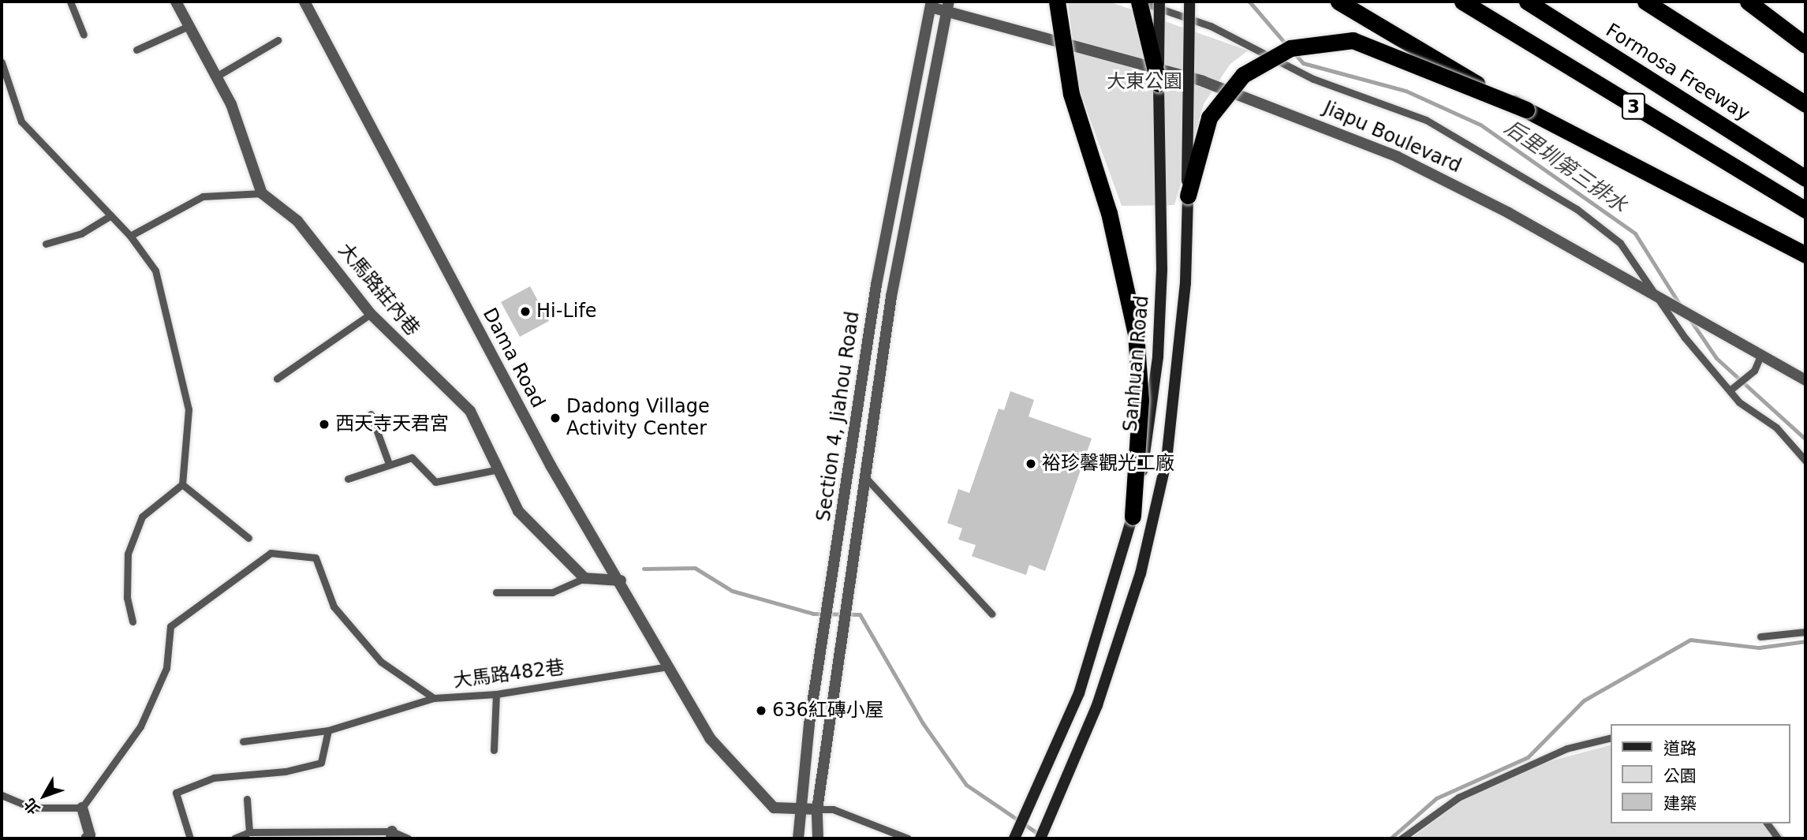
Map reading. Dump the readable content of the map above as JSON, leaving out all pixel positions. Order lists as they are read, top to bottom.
{
  "streets": {
    "highway": ["Formosa Freeway", "3"],
    "main road": ["Sanhuan Road"],
    "street": [
      "Jiapu Boulevard",
      "大馬路莊內巷",
      "Dama Road",
      "Section 4, Jiahou Road"
    ],
    "lane": ["大馬路482巷"]
  },
  "crossings": [
    ["Jiapu Boulevard", "Section 4, Jiahou Road"],
    ["Dama Road", "Section 4, Jiahou Road"],
    ["Dama Road", "大馬路482巷"]
  ],
  "water": ["后里圳第三排水"],
  "parks": ["大東公園"],
  "places": [
    "Hi-Life",
    "Dadong Village Activity Center",
    "西天寺天君宮",
    "裕珍馨觀光工廠",
    "636紅磚小屋"
  ],
  "legend": ["道路", "公園", "建築"],
  "north": "bottom left"
}
